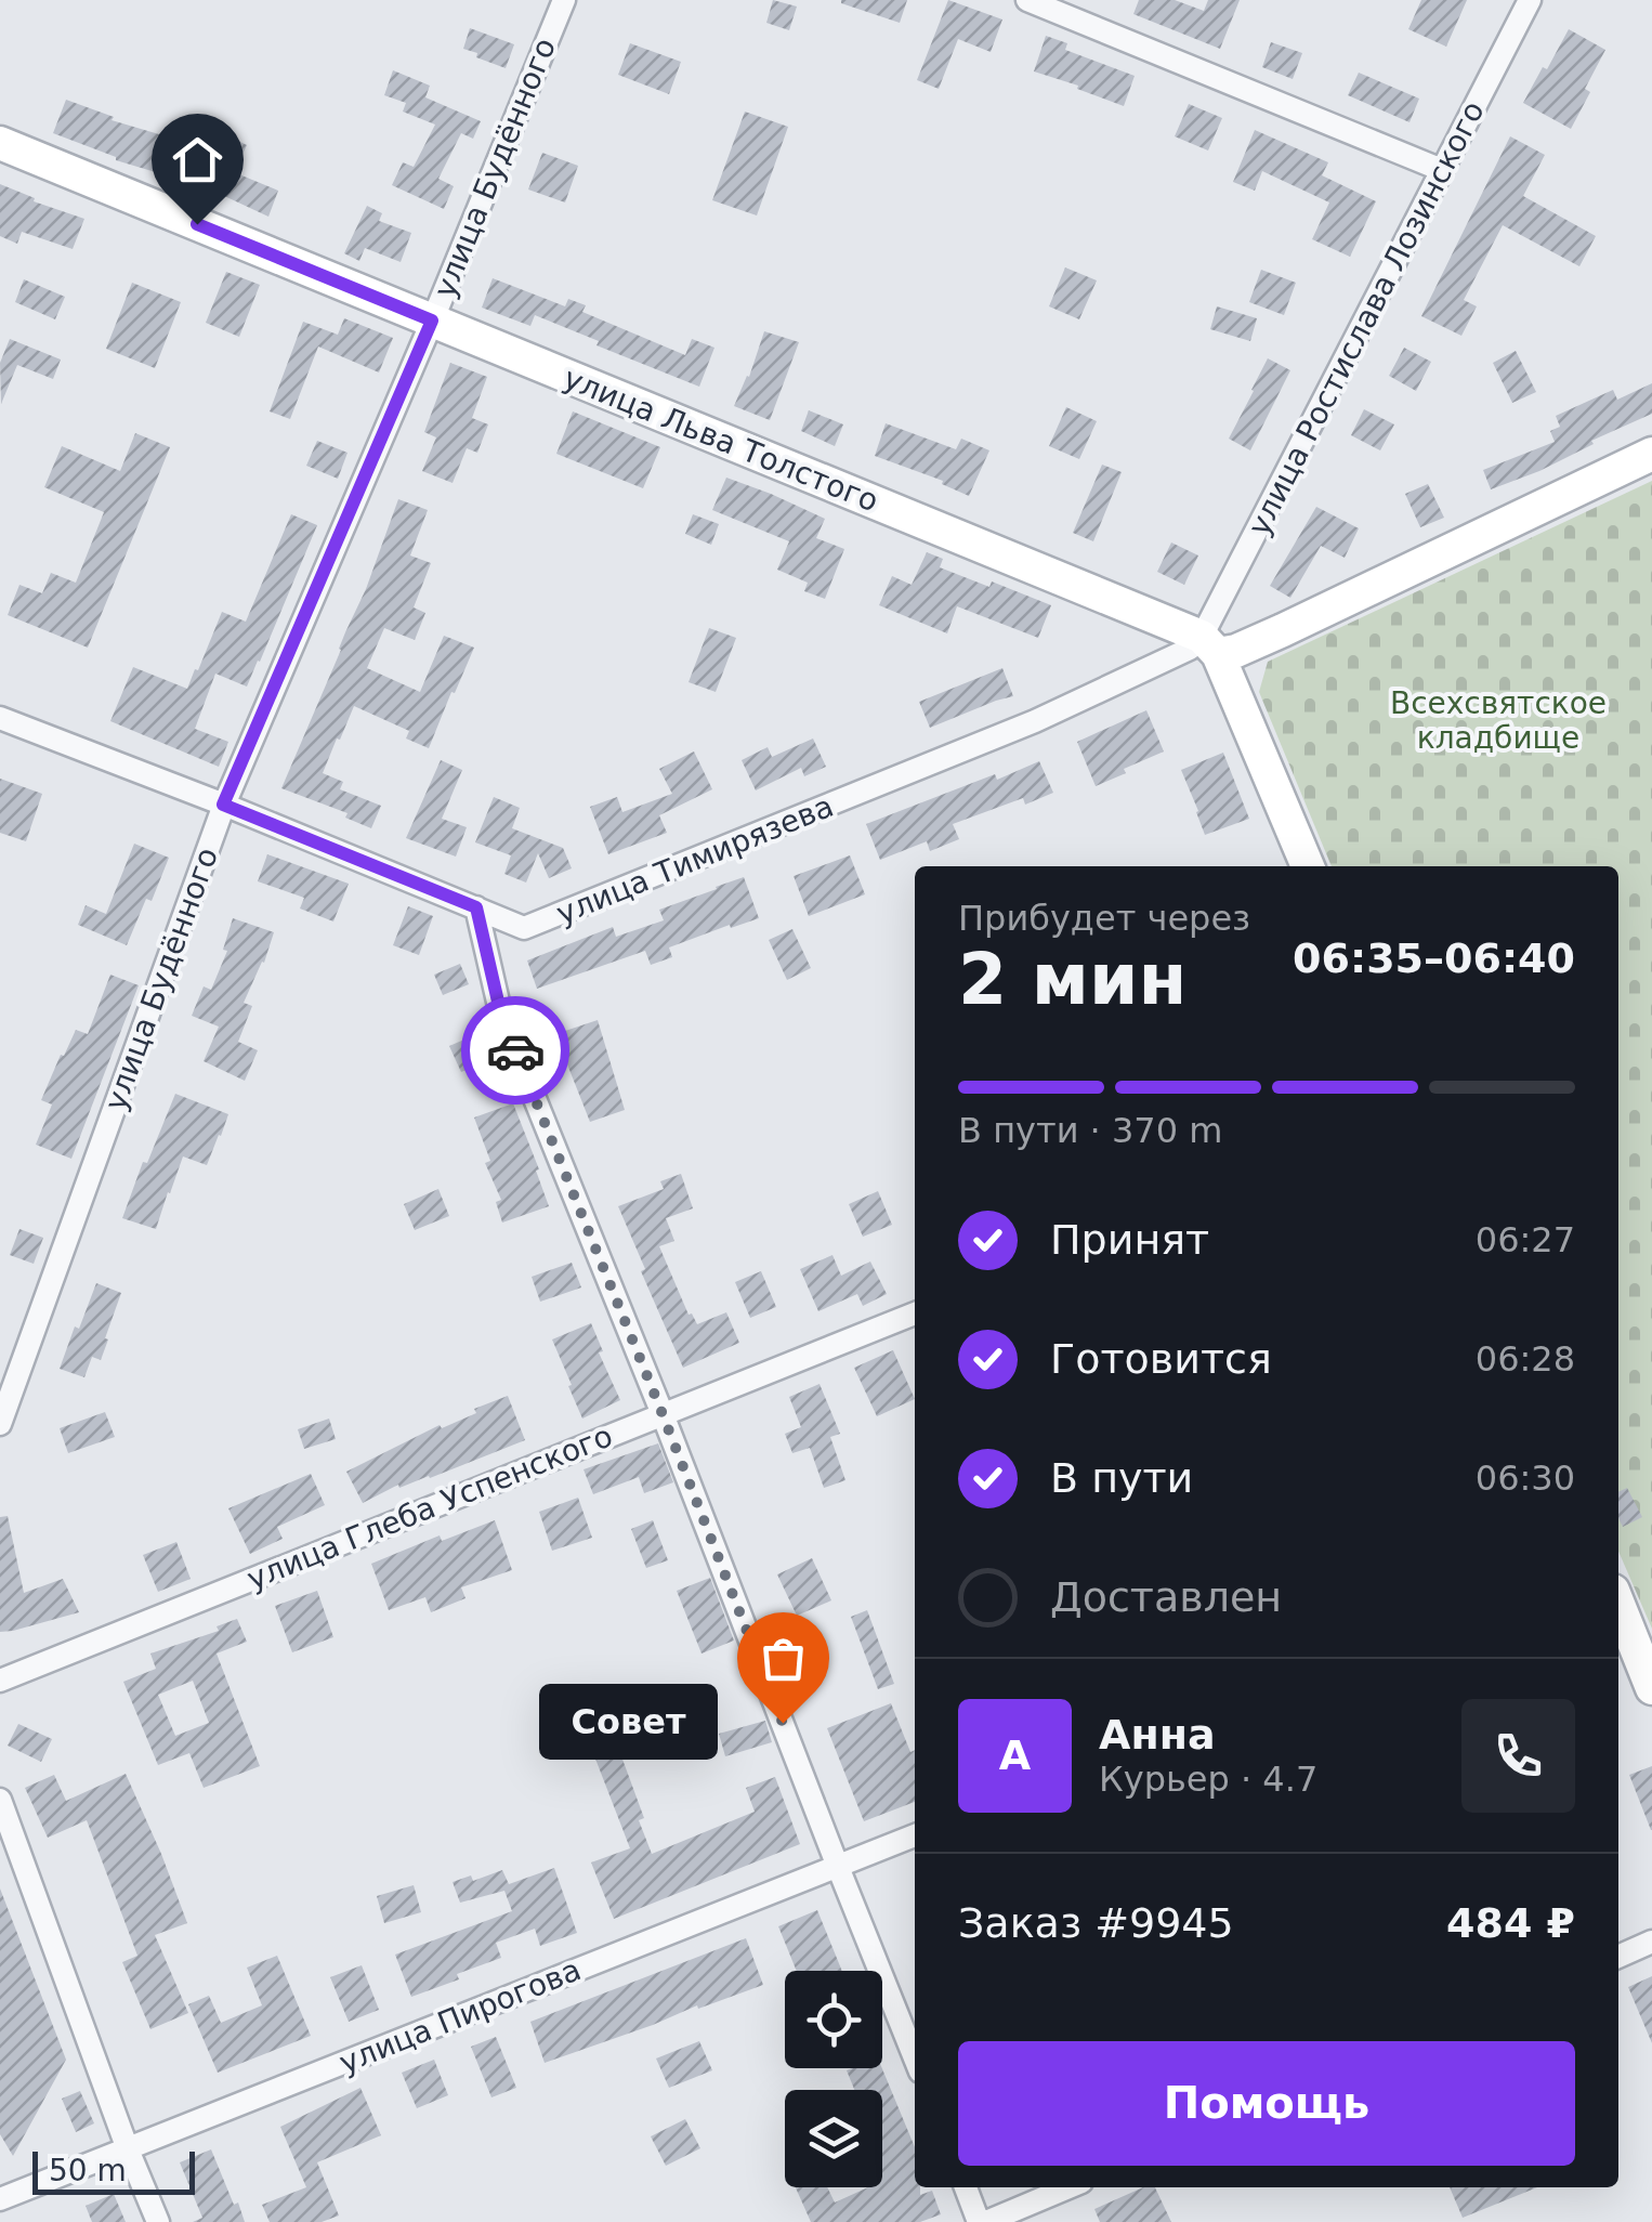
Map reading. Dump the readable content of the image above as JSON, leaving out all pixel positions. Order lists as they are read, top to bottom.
{
  "streets": {
    "street": [
      "улица Будённого",
      "улица Ростислава Лозинского",
      "улица Льва Толстого",
      "улица Тимирязева",
      "улица Глеба Успенского",
      "улица Пирогова"
    ]
  },
  "crossings": [
    ["улица Будённого", "улица Льва Толстого"],
    ["улица Будённого", "улица Тимирязева"],
    ["улица Ростислава Лозинского", "улица Льва Толстого"],
    ["улица Ростислава Лозинского", "улица Тимирязева"],
    ["улица Льва Толстого", "улица Тимирязева"]
  ],
  "parks": ["Всехсвятское кладбище"],
  "places": ["Совет"],
  "scale_bar": "50 m",
  "page": {
    "heading": ["2 мин", "Прибудет через", "06:35–06:40"],
    "panel": [
      "Анна",
      "Курьер · 4.7",
      "Заказ #9945",
      "484 ₽"
    ],
    "bar": "В пути · 370 m",
    "list": [
      ["Принят", "06:27"],
      ["Готовится", "06:28"],
      ["В пути", "06:30"],
      "Доставлен"
    ],
    "bubble": "Совет",
    "round": "А",
    "buttons": "Помощь",
    "scale": "50 m"
  }
}
